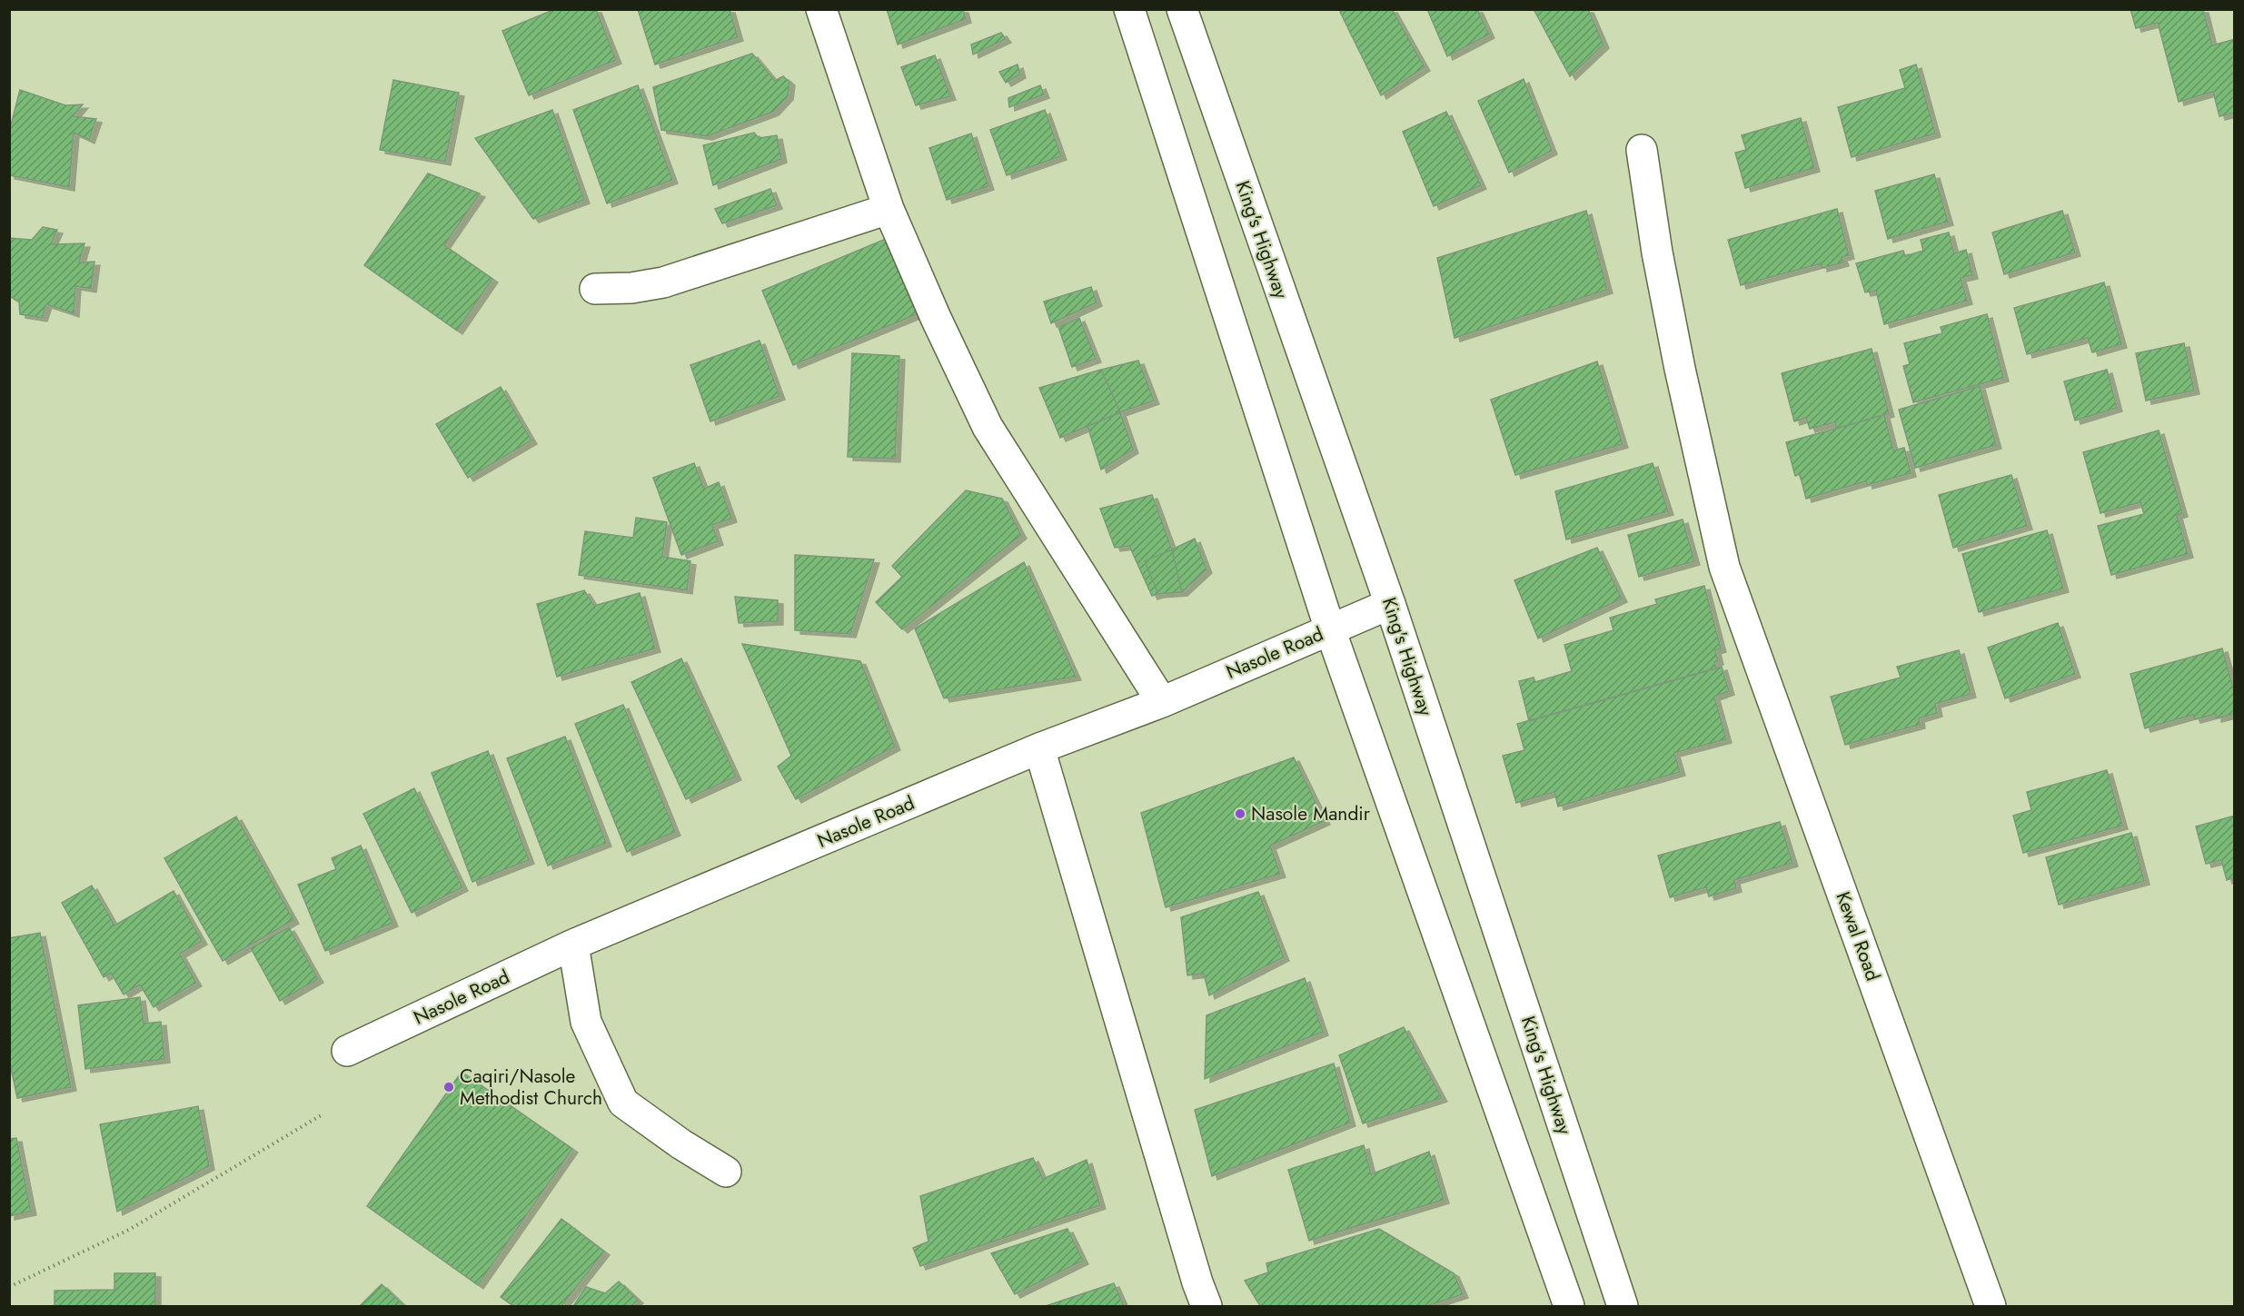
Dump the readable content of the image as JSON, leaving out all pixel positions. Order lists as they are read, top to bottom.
{
  "streets": {
    "main road": ["King's Highway", "Nasole Road", "Kewal Road"]
  },
  "crossings": [
    ["King's Highway", "Nasole Road"]
  ],
  "places": ["Nasole Mandir", "Caqiri/Nasole Methodist Church"]
}
